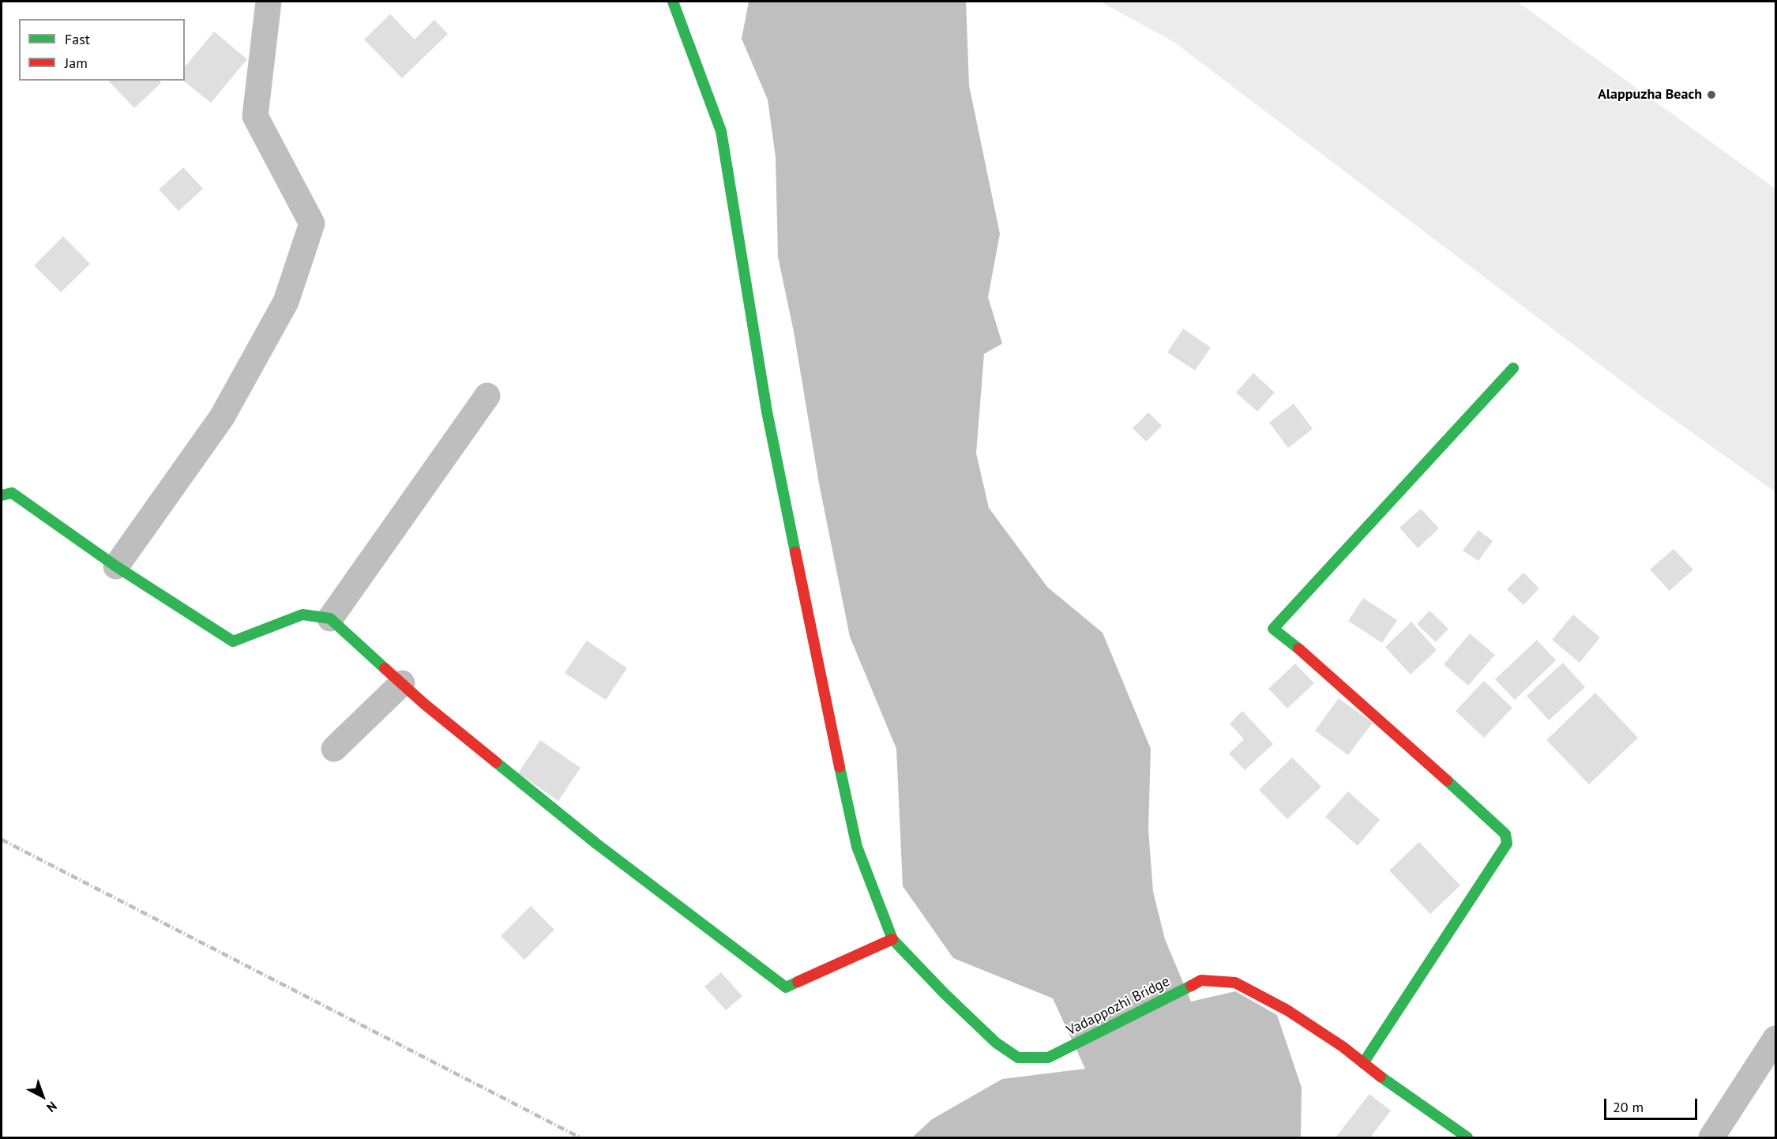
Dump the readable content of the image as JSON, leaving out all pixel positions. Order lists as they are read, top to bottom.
{
  "streets": {
    "street": ["Vadappozhi Bridge"]
  },
  "places": ["Alappuzha Beach"],
  "legend": ["Fast", "Jam"],
  "scale_bar": "20 m",
  "north": "bottom right"
}
